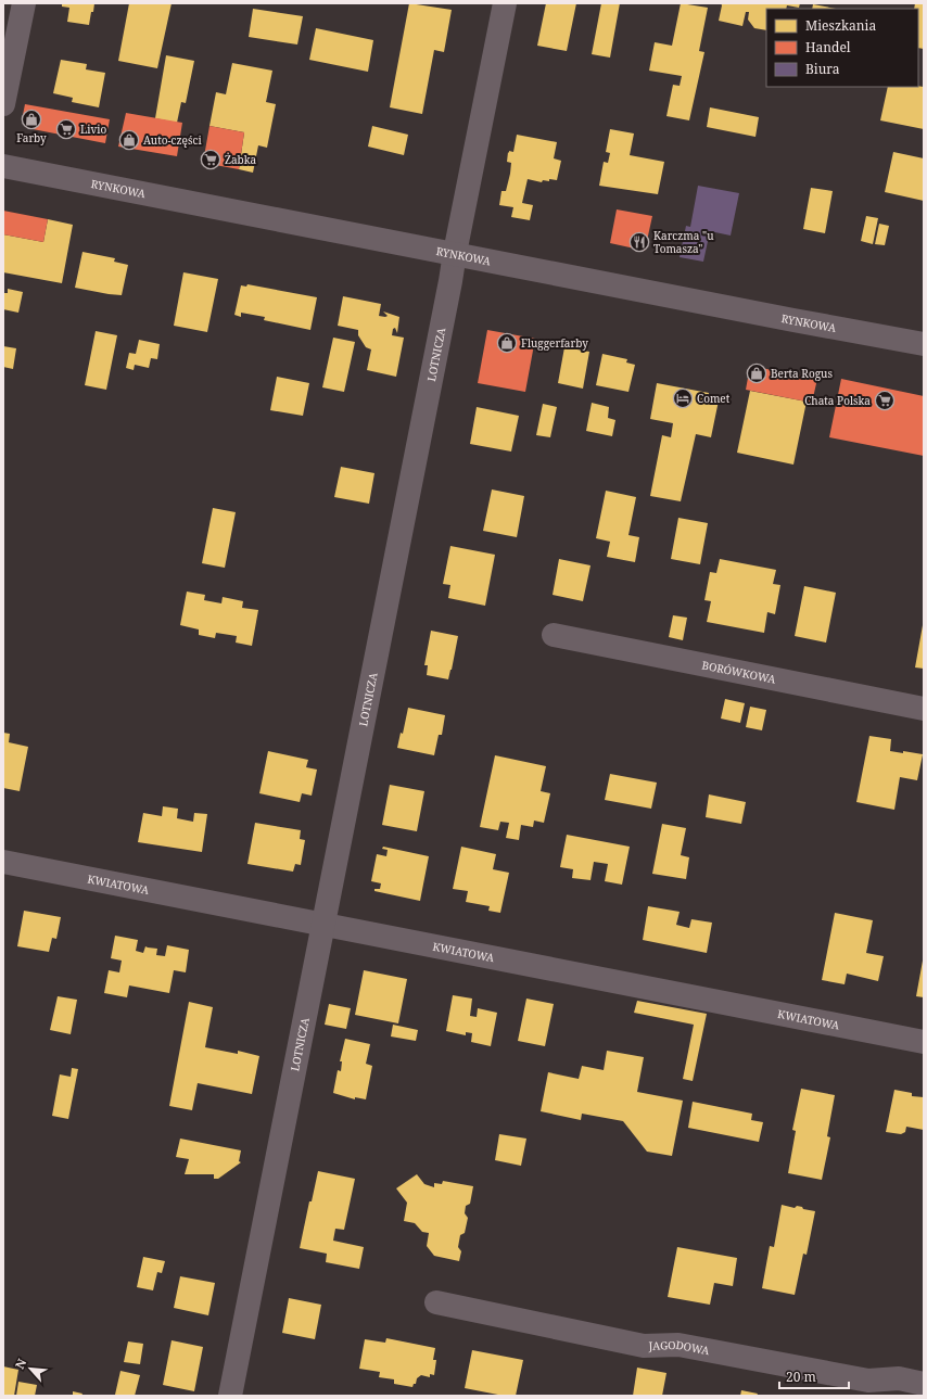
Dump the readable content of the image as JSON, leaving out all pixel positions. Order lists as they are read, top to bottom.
{
  "streets": {
    "street": [
      "RYNKOWA",
      "LOTNICZA",
      "BORÓWKOWA",
      "KWIATOWA",
      "JAGODOWA"
    ]
  },
  "crossings": [
    ["RYNKOWA", "LOTNICZA"],
    ["LOTNICZA", "KWIATOWA"]
  ],
  "places": {
    "shop": [
      "Farby",
      "Auto-części",
      "Fluggerfarby",
      "Berta Rogus"
    ],
    "supermarket": ["Livio", "Żabka", "Chata Polska"],
    "restaurant": ["Karczma \"u Tomasza\""],
    "hotel": ["Comet"]
  },
  "legend": ["Mieszkania", "Handel", "Biura"],
  "scale_bar": "20 m",
  "north": "top left"
}
